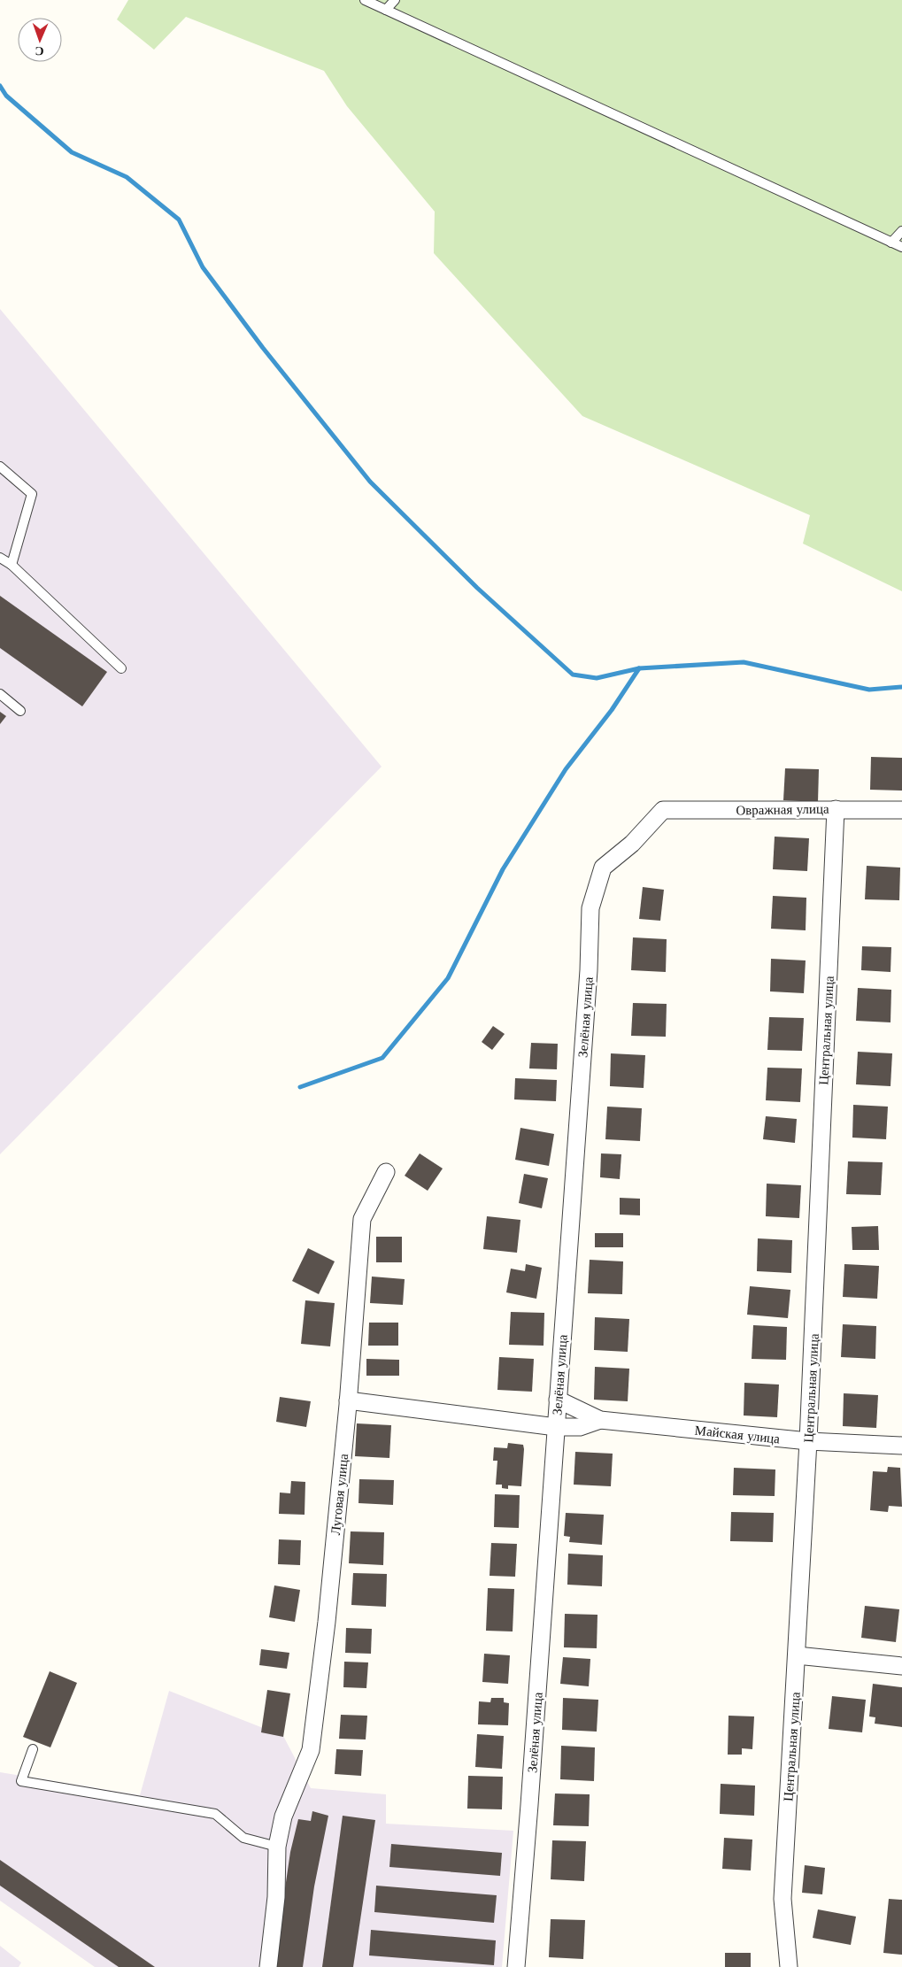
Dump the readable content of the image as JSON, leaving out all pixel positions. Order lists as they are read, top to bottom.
{
  "streets": {
    "street": [
      "Овражная улица",
      "Зелёная улица",
      "Центральная улица",
      "Майская улица",
      "Луговая улица"
    ]
  },
  "crossings": [
    ["Овражная улица", "Зелёная улица"],
    ["Овражная улица", "Центральная улица"],
    ["Центральная улица", "Майская улица"]
  ],
  "north": "bottom"
}
